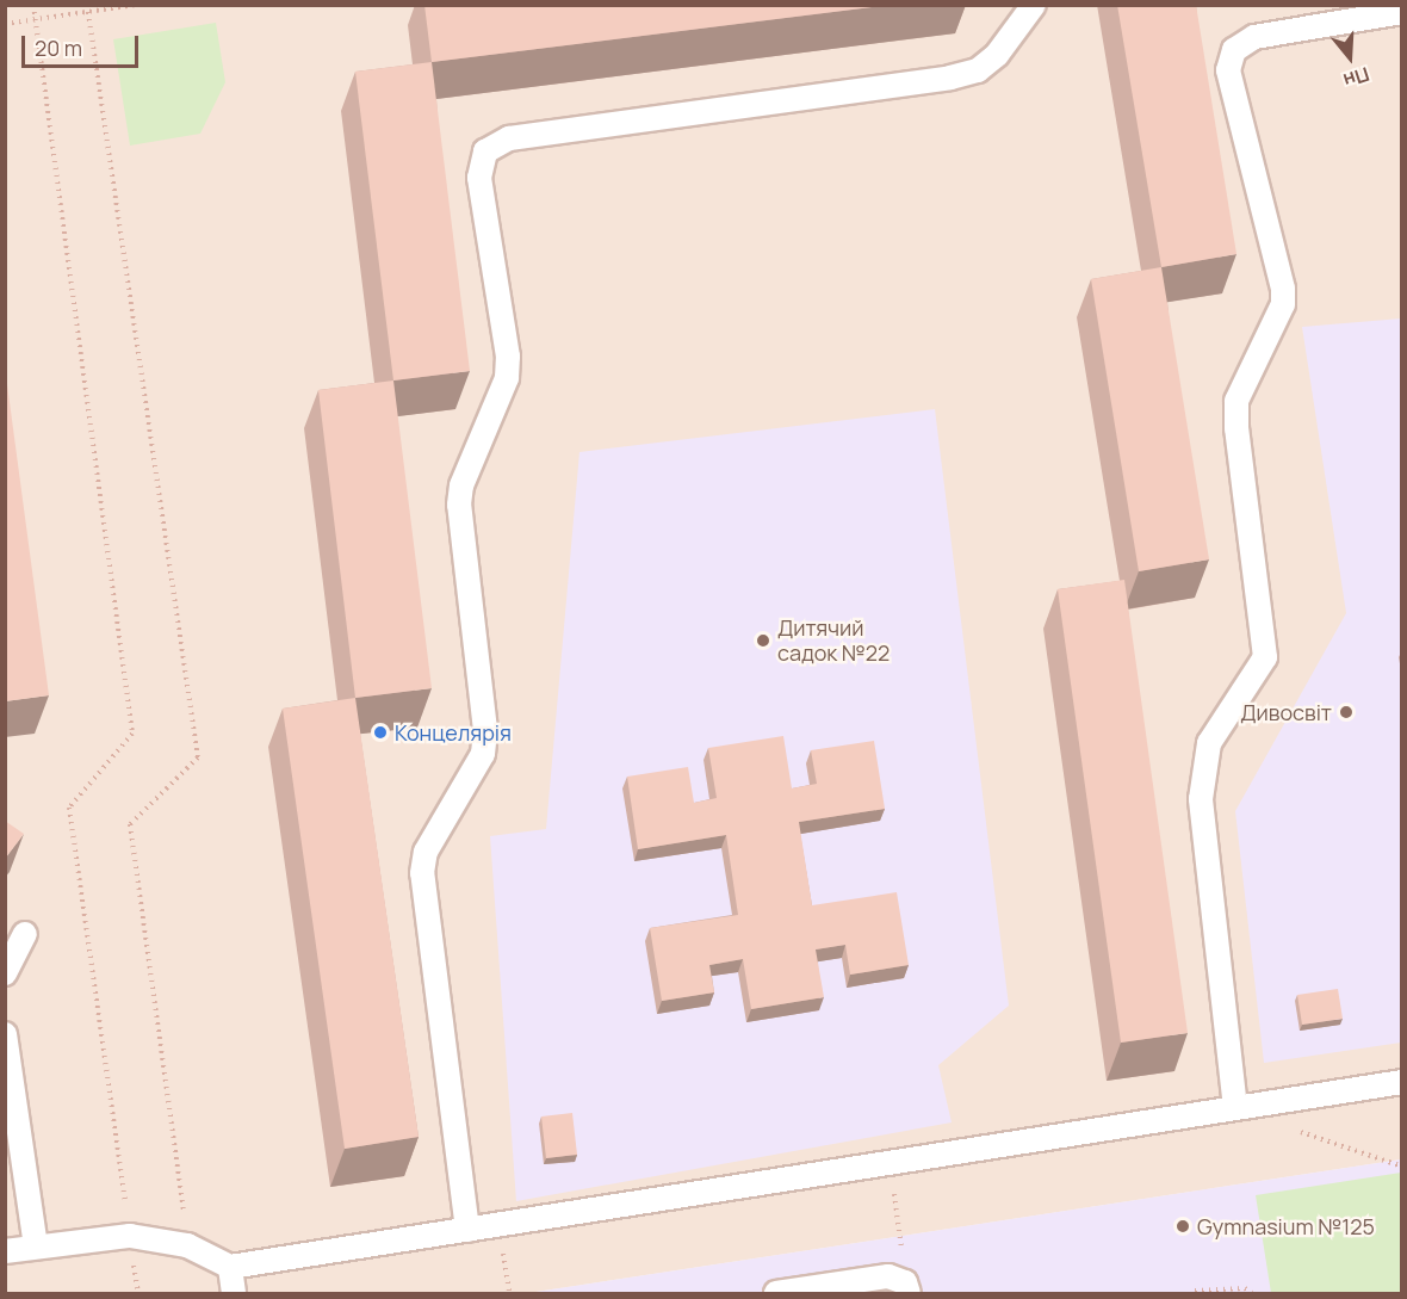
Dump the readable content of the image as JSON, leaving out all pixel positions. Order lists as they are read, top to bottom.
{
  "places": [
    "Дитячий садок №22",
    "Дивосвіт",
    "Концелярія",
    "Gymnasium №125"
  ],
  "scale_bar": "20 m",
  "north": "bottom"
}
